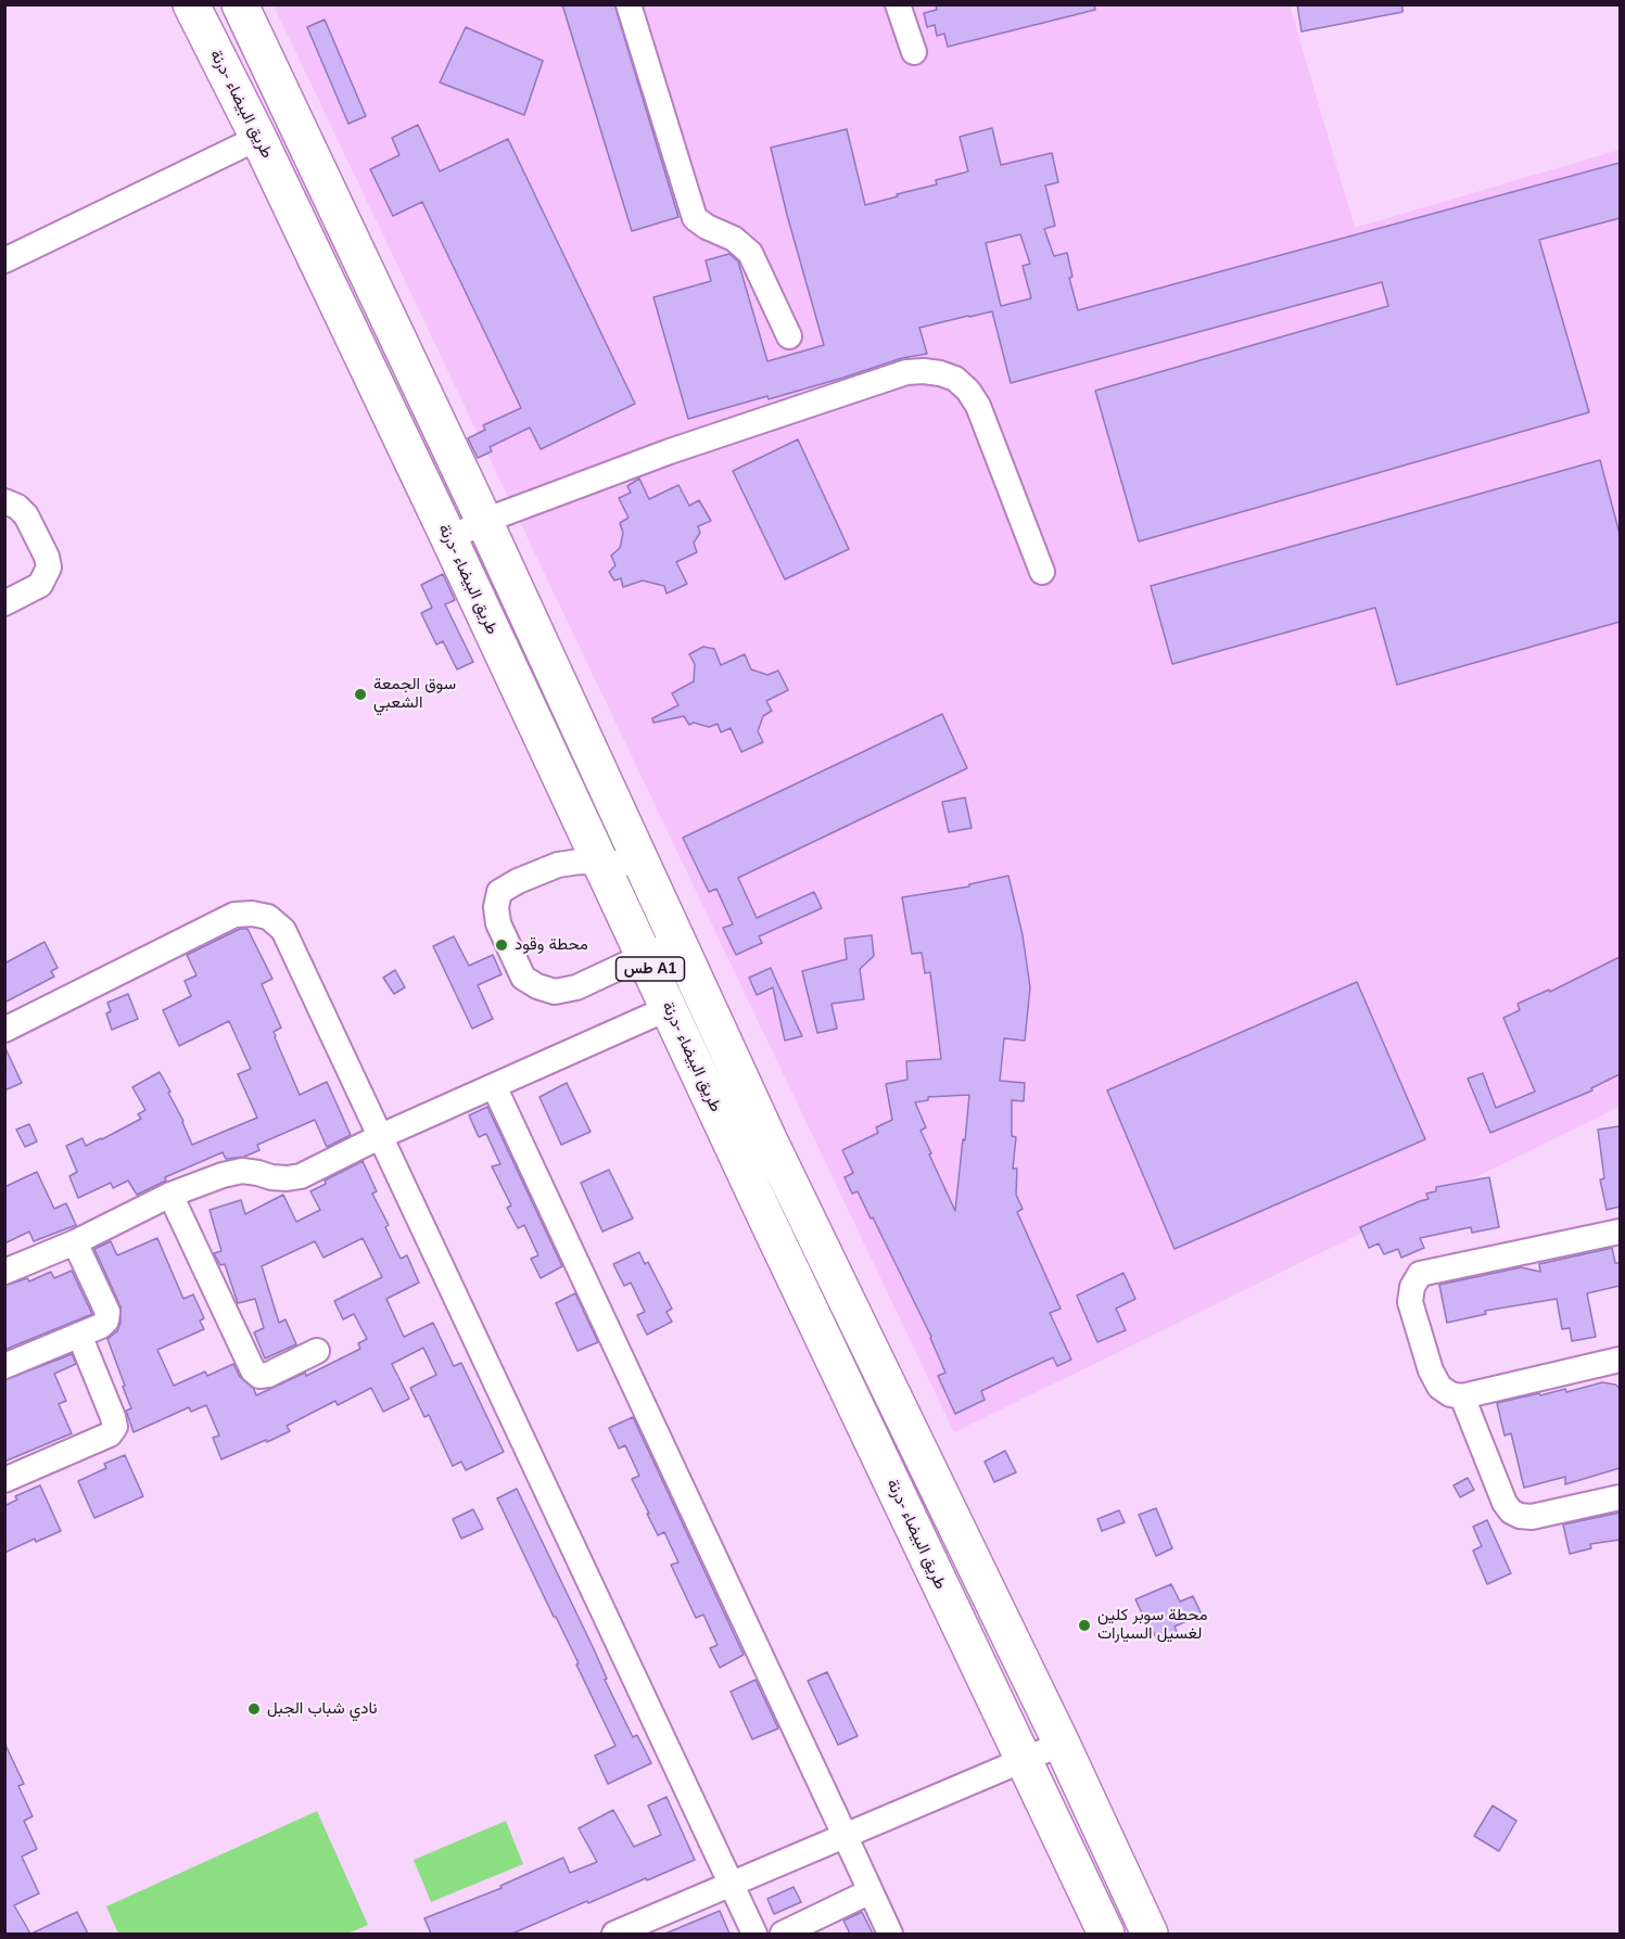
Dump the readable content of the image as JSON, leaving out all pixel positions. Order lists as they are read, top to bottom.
{
  "streets": {
    "highway": ["طريق البيضاء -درنة", "طس A1"]
  },
  "places": [
    "سوق الجمعة الشعبي",
    "محطة وقود",
    "محطة سوبر كلين لغسيل السيارات",
    "نادي شباب الجبل"
  ]
}
